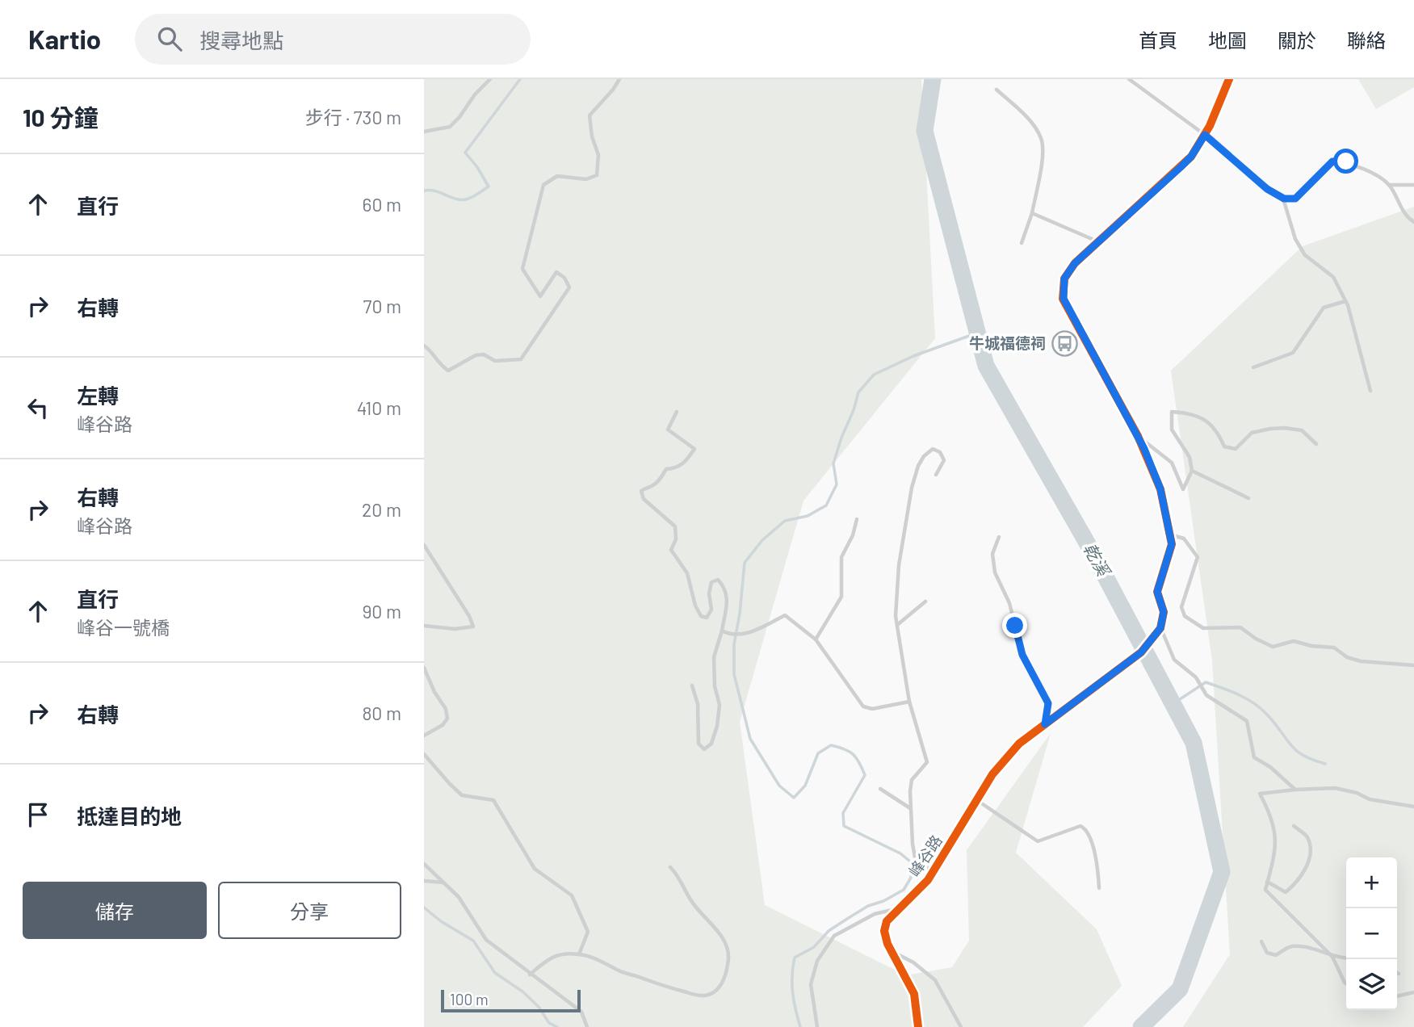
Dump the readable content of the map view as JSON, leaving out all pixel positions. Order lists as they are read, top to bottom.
{
  "streets": {
    "street": ["峰谷路"]
  },
  "water": ["乾溪"],
  "places": {
    "bus stop": ["牛城福德祠"]
  },
  "scale_bar": "100 m",
  "page": {
    "header": "Kartio",
    "search": "搜尋地點",
    "nav": [
      "首頁",
      "地圖",
      "關於",
      "聯絡"
    ],
    "heading": ["10 分鐘", "步行 · 730 m"],
    "list": [
      ["直行", "60 m"],
      ["右轉", "70 m"],
      ["左轉", "峰谷路", "410 m"],
      ["右轉", "峰谷路", "20 m"],
      ["直行", "峰谷一號橋", "90 m"],
      ["右轉", "80 m"],
      "抵達目的地"
    ],
    "map_buttons": ["+", "−"],
    "buttons": ["儲存", "分享"],
    "scale": "100 m"
  }
}
